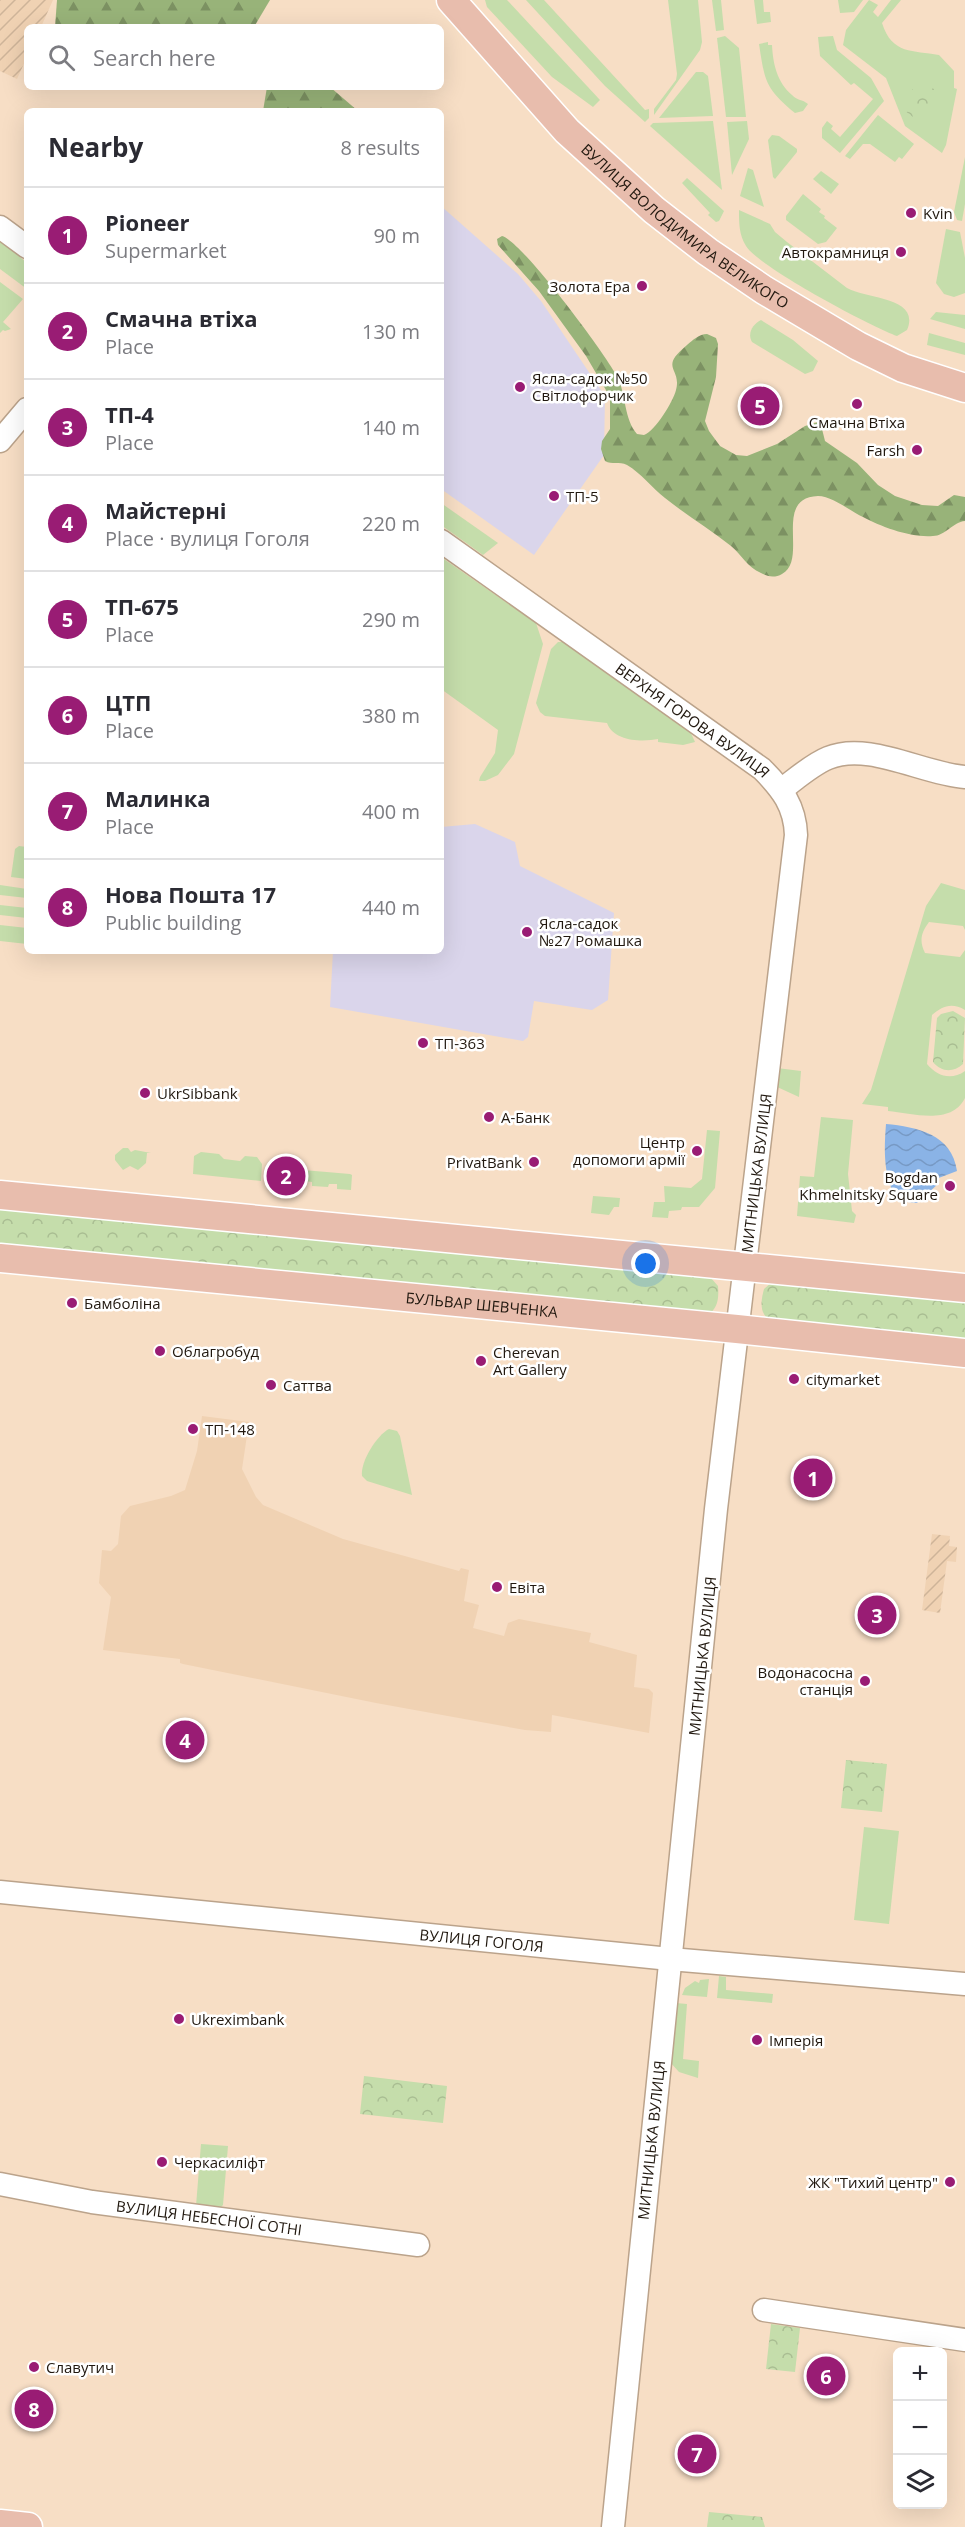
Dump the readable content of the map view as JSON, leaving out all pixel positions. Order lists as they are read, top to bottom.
{
  "streets": {
    "main road": ["ВУЛИЦЯ ВОЛОДИМИРА ВЕЛИКОГО", "БУЛЬВАР ШЕВЧЕНКА"],
    "street": [
      "ВЕРХНЯ ГОРОВА ВУЛИЦЯ",
      "МИТНИЦЬКА ВУЛИЦЯ",
      "ВУЛИЦЯ ГОГОЛЯ",
      "ВУЛИЦЯ НЕБЕСНОЇ СОТНІ"
    ]
  },
  "crossings": [
    ["ВЕРХНЯ ГОРОВА ВУЛИЦЯ", "МИТНИЦЬКА ВУЛИЦЯ"],
    ["МИТНИЦЬКА ВУЛИЦЯ", "БУЛЬВАР ШЕВЧЕНКА"],
    ["МИТНИЦЬКА ВУЛИЦЯ", "ВУЛИЦЯ ГОГОЛЯ"]
  ],
  "places": [
    "Kvin",
    "Автокрамниця",
    "Золота Ера",
    "Ясла-садок №50 Світлофорчик",
    "Смачна Втіха",
    "Farsh",
    "ТП-5",
    "Ясла-садок №27 Ромашка",
    "ТП-363",
    "UkrSibbank",
    "А-Банк",
    "Центр допомоги армії",
    "PrivatBank",
    "Bogdan Khmelnitsky Square",
    "Бамболіна",
    "Облагробуд",
    "Cherevan Art Gallery",
    "citymarket",
    "Саттва",
    "ТП-148",
    "Евіта",
    "Водонасосна станція",
    "Ukreximbank",
    "Імперія",
    "Черкасиліфт",
    "ЖК \"Тихий центр\"",
    "Славутич"
  ],
  "page": {
    "search": "Search here",
    "heading": ["Nearby", "8 results"],
    "list": [
      {
        "mark": "1",
        "name": "Pioneer",
        "note": "Supermarket",
        "value": "90 m"
      },
      {
        "mark": "2",
        "name": "Смачна втіха",
        "note": "Place",
        "value": "130 m"
      },
      {
        "mark": "3",
        "name": "ТП-4",
        "note": "Place",
        "value": "140 m"
      },
      {
        "mark": "4",
        "name": "Майстерні",
        "note": "Place · вулиця Гоголя",
        "value": "220 m"
      },
      {
        "mark": "5",
        "name": "ТП-675",
        "note": "Place",
        "value": "290 m"
      },
      {
        "mark": "6",
        "name": "ЦТП",
        "note": "Place",
        "value": "380 m"
      },
      {
        "mark": "7",
        "name": "Малинка",
        "note": "Place",
        "value": "400 m"
      },
      {
        "mark": "8",
        "name": "Нова Пошта 17",
        "note": "Public building",
        "value": "440 m"
      }
    ],
    "pins": [
      "5",
      "2",
      "1",
      "3",
      "4",
      "6",
      "8",
      "7"
    ],
    "map_buttons": ["+", "−"]
  }
}
